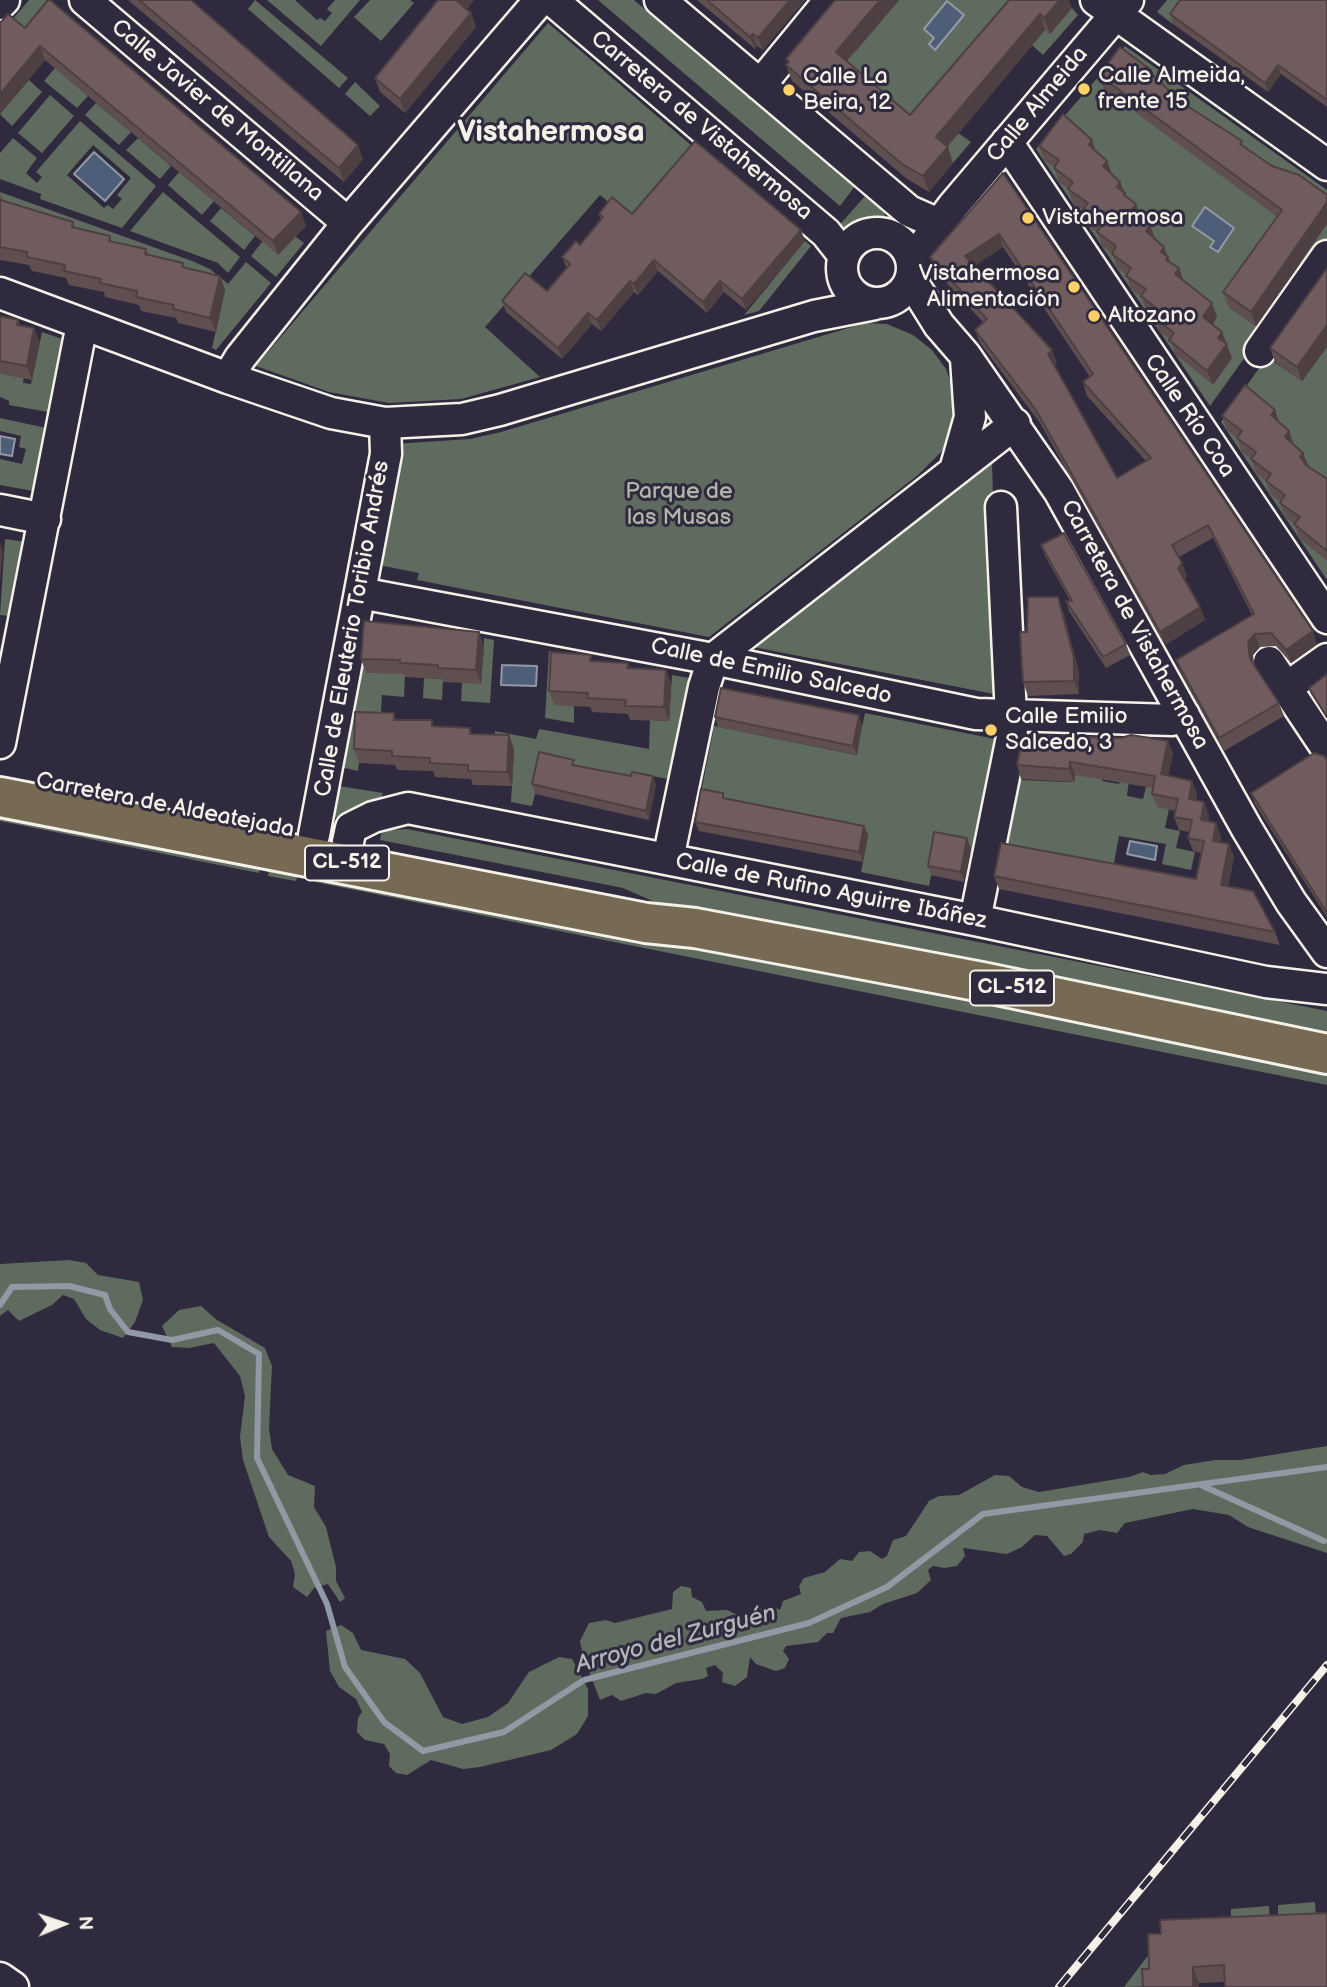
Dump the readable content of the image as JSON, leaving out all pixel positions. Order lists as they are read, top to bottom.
{
  "streets": {
    "main road": ["Carretera de Aldeatejada", "CL-512"],
    "street": [
      "Calle Almeida",
      "Calle Javier de Montillana",
      "Carretera de Vistahermosa",
      "Calle Río Coa",
      "Calle de Eleuterio Toribio Andrés",
      "Calle de Emilio Salcedo",
      "Calle de Rufino Aguirre Ibáñez"
    ]
  },
  "crossings": [
    ["Calle Almeida", "Carretera de Vistahermosa"],
    ["Calle Almeida", "Calle Río Coa"],
    ["Carretera de Vistahermosa", "Calle de Emilio Salcedo"],
    ["Carretera de Vistahermosa", "Calle de Rufino Aguirre Ibáñez"],
    ["Calle de Eleuterio Toribio Andrés", "Calle de Emilio Salcedo"],
    ["Calle de Eleuterio Toribio Andrés", "Carretera de Aldeatejada"],
    ["Calle de Eleuterio Toribio Andrés", "Calle de Rufino Aguirre Ibáñez"],
    ["Carretera de Aldeatejada", "Calle de Rufino Aguirre Ibáñez"]
  ],
  "districts": ["Vistahermosa"],
  "water": ["Arroyo del Zurguén"],
  "parks": ["Parque de las Musas"],
  "places": [
    "Calle Almeida, frente 15",
    "Calle La Beira, 12",
    "Vistahermosa",
    "Vistahermosa Alimentación",
    "Altozano",
    "Calle Emilio Salcedo, 3"
  ],
  "north": "right"
}
